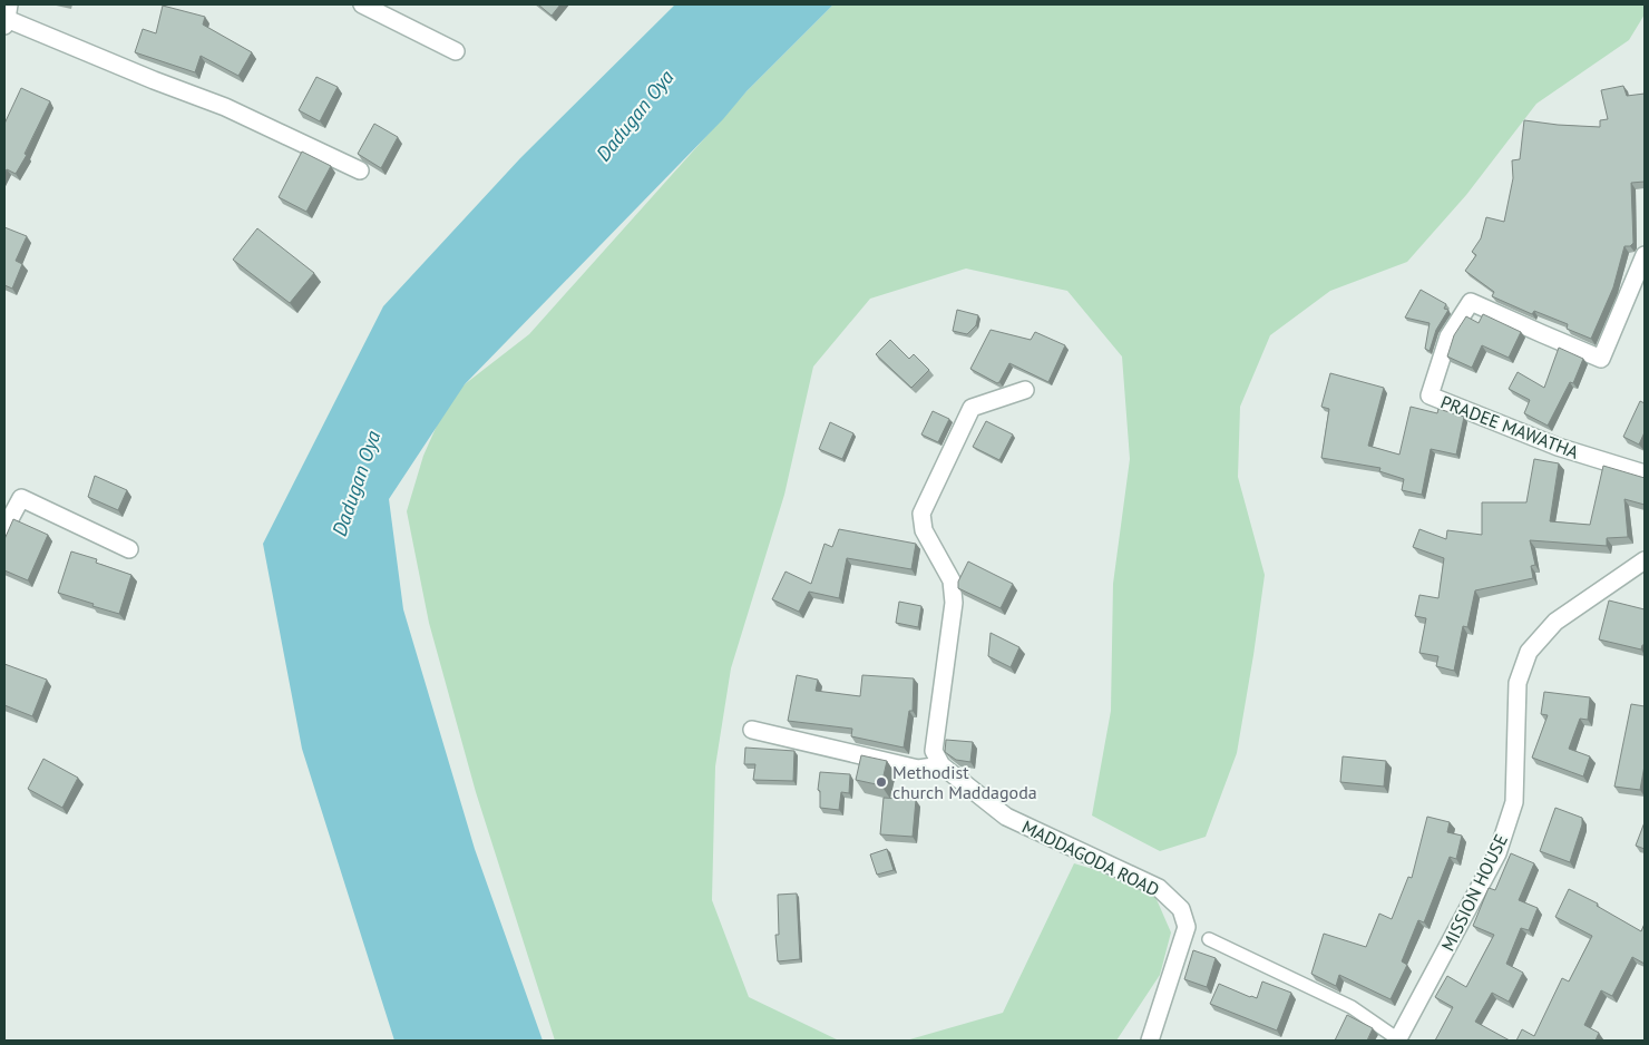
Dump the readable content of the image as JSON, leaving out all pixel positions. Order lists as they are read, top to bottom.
{
  "streets": {
    "street": ["PRADEE MAWATHA", "MADDAGODA ROAD", "MISSION HOUSE"]
  },
  "water": ["Dadugan Oya"],
  "places": ["Methodist church Maddagoda"]
}
